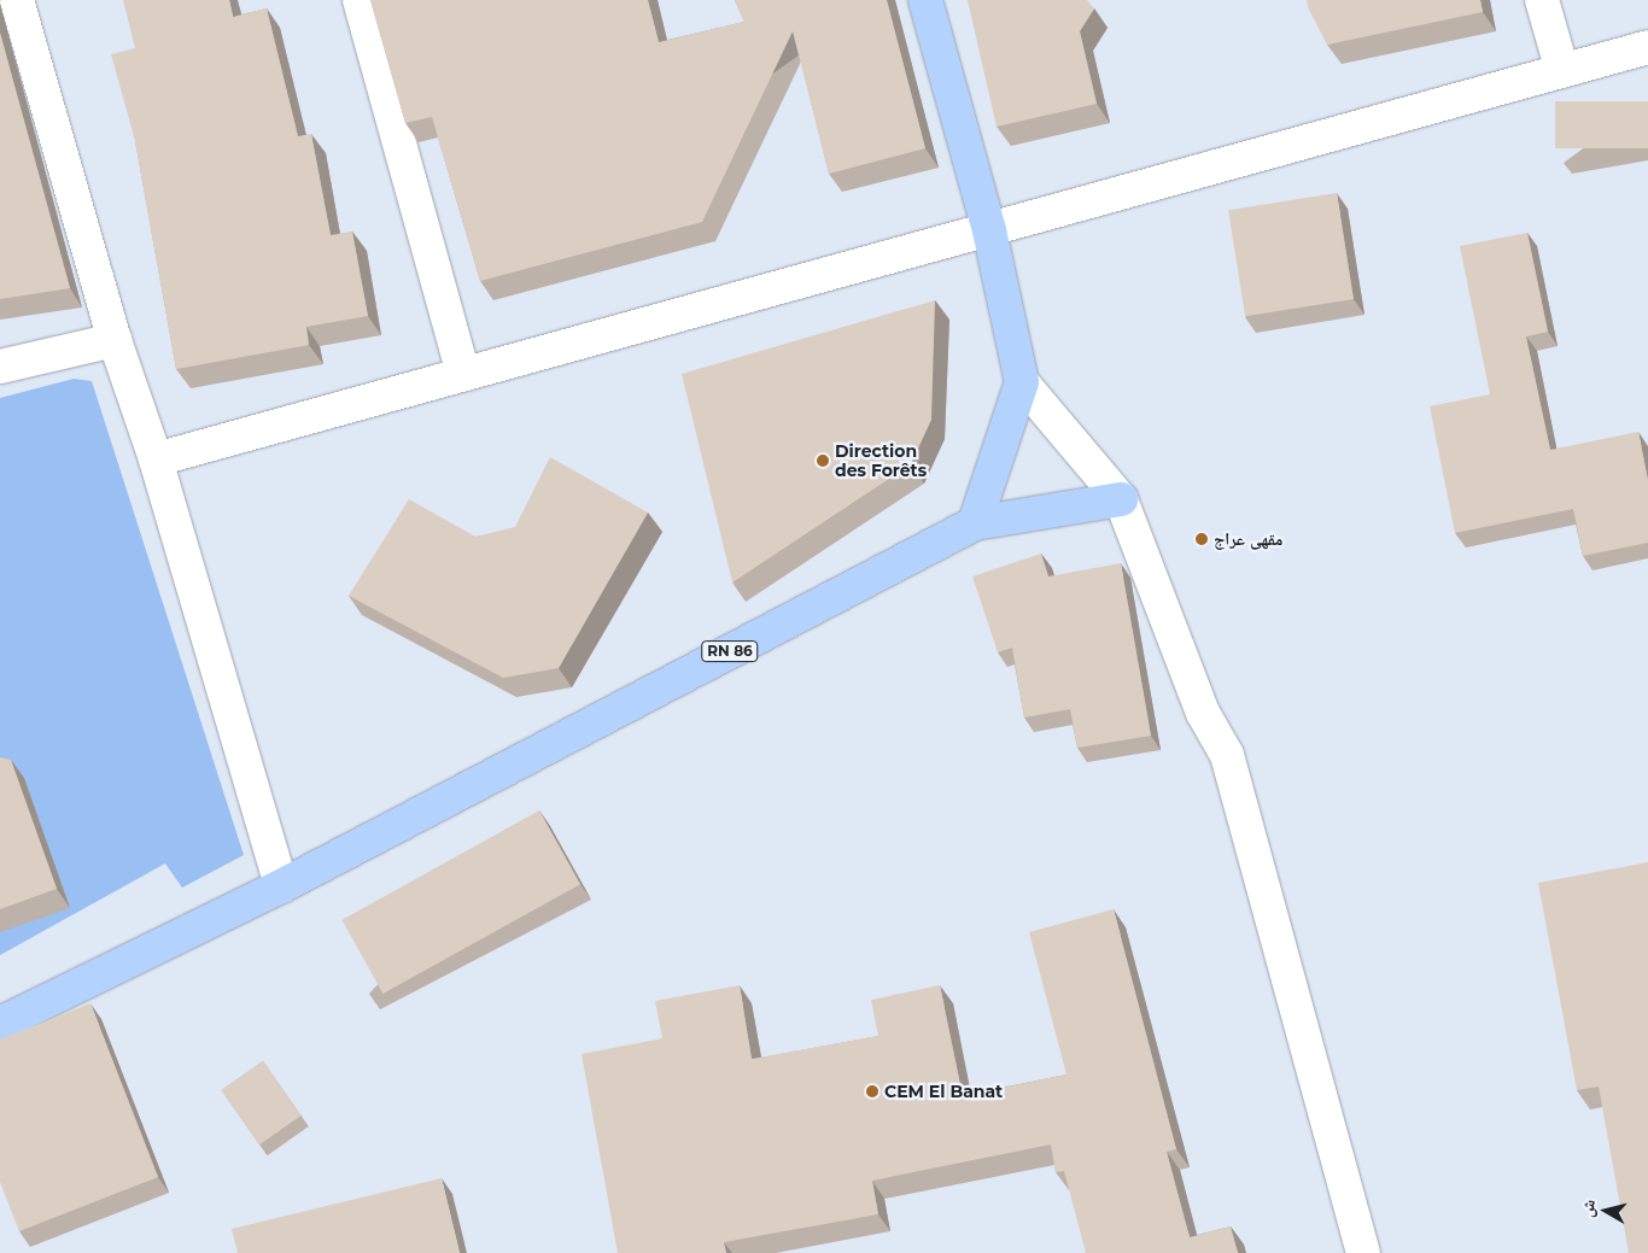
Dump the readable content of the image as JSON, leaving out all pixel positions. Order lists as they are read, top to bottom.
{
  "streets": {
    "main road": ["RN 86"]
  },
  "places": ["Direction des Forêts", "مقهى عراج", "CEM El Banat"],
  "north": "left"
}
